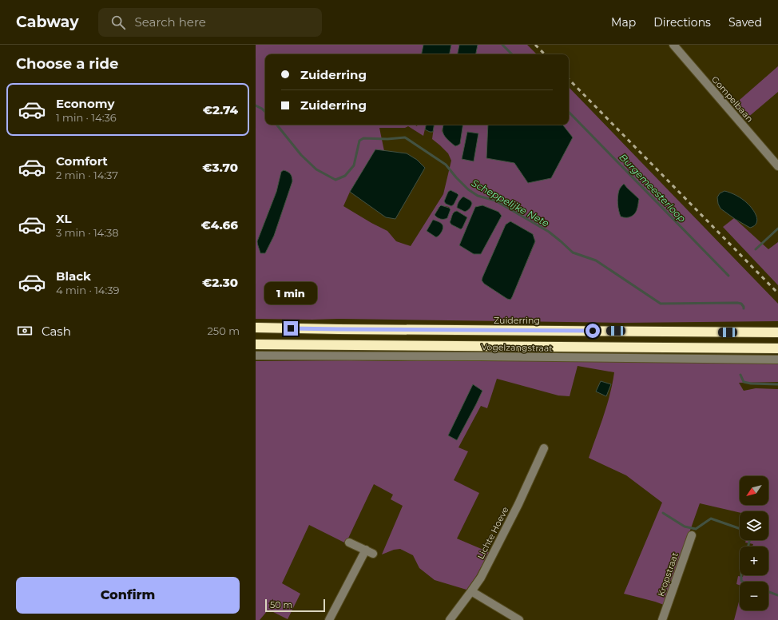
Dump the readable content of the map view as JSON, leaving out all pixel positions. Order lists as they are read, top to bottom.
{
  "streets": {
    "highway": ["Zuiderring"],
    "street": [
      "Gompelbaan",
      "Vogelzangstraat",
      "Lichte Hoeve",
      "Kropstraat"
    ]
  },
  "water": ["Burgemeesterloop", "Scheppelijke Nete"],
  "scale_bar": "50 m",
  "north": "bottom left",
  "page": {
    "header": "Cabway",
    "search": "Search here",
    "nav": ["Map", "Directions", "Saved"],
    "heading": "Choose a ride",
    "banner": ["Zuiderring", "Zuiderring"],
    "list": [
      {
        "name": "Economy",
        "note": "1 min · 14:36",
        "value": "€2.74"
      },
      {
        "name": "Comfort",
        "note": "2 min · 14:37",
        "value": "€3.70"
      },
      {
        "name": "XL",
        "note": "3 min · 14:38",
        "value": "€4.66"
      },
      {
        "name": "Black",
        "note": "4 min · 14:39",
        "value": "€2.30"
      }
    ],
    "bubble": "1 min",
    "pay": ["Cash", "250 m"],
    "map_buttons": ["+", "−"],
    "buttons": "Confirm",
    "scale": "50 m"
  }
}
